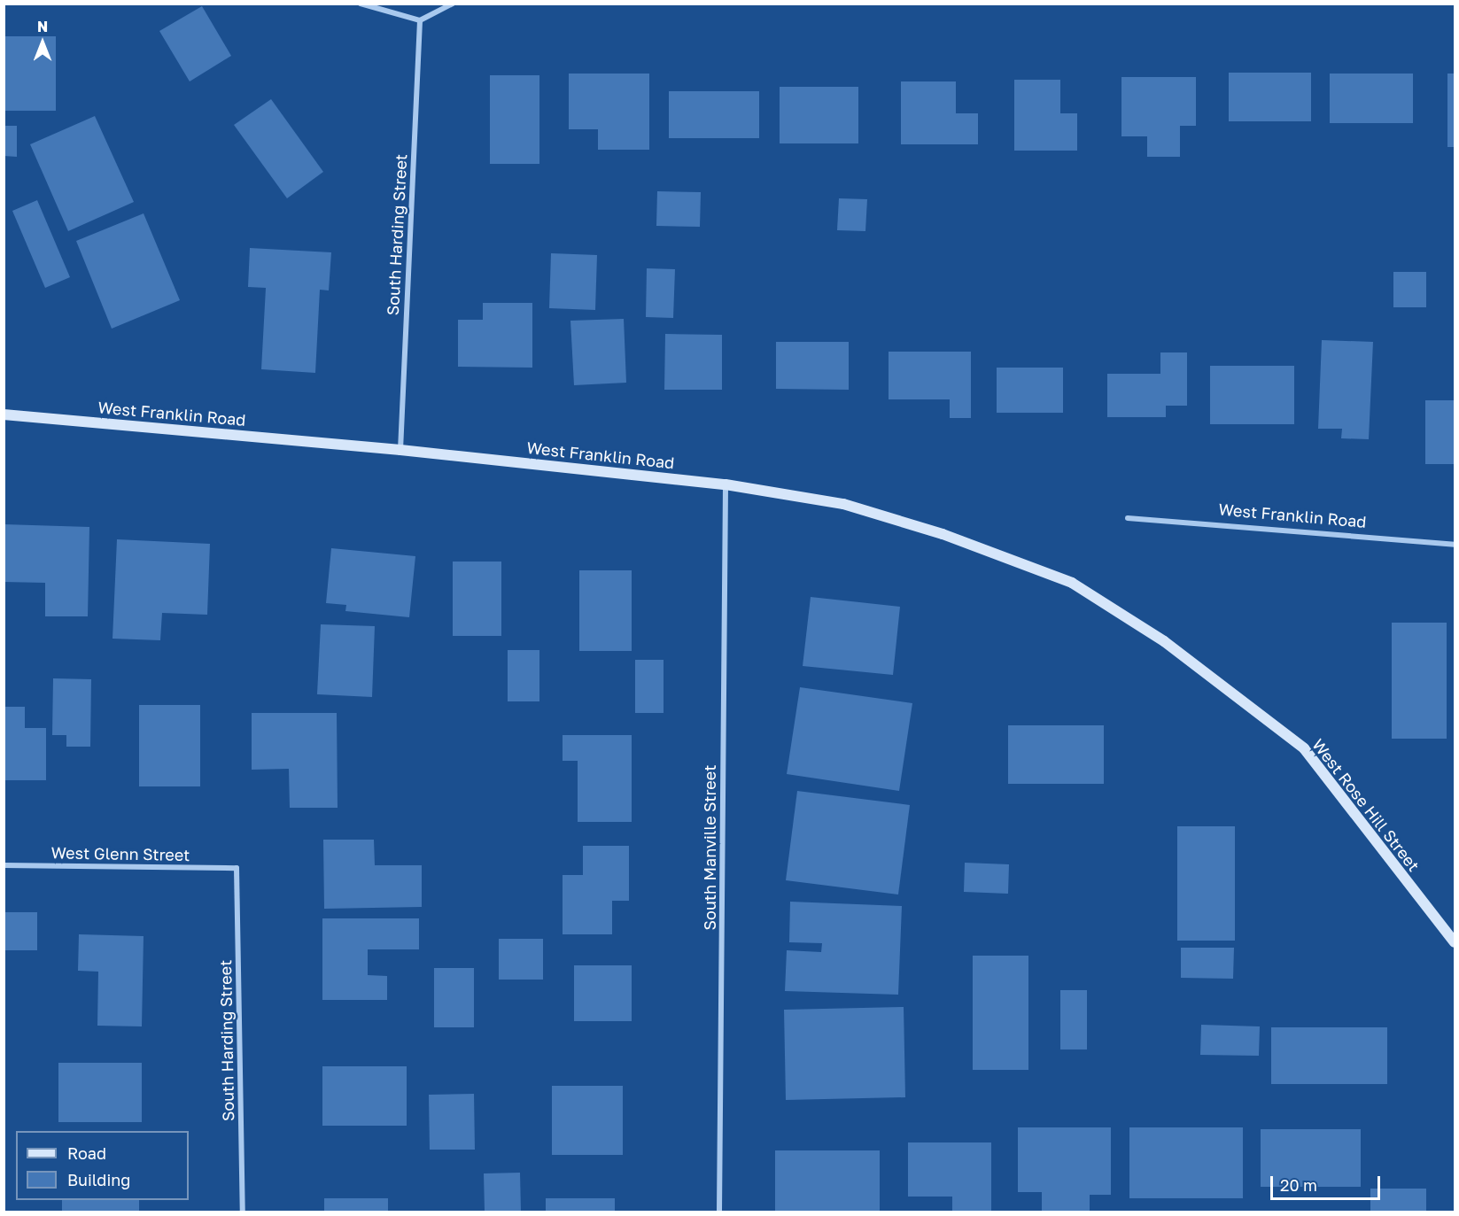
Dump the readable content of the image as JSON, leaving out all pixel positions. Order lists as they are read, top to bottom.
{
  "streets": {
    "street": [
      "South Harding Street",
      "West Franklin Road",
      "West Rose Hill Street",
      "South Manville Street",
      "West Glenn Street"
    ]
  },
  "crossings": [
    ["South Harding Street", "West Franklin Road"],
    ["South Harding Street", "West Glenn Street"],
    ["West Franklin Road", "West Rose Hill Street"],
    ["West Franklin Road", "South Manville Street"]
  ],
  "legend": ["Road", "Building"],
  "scale_bar": "20 m",
  "north": "top"
}
